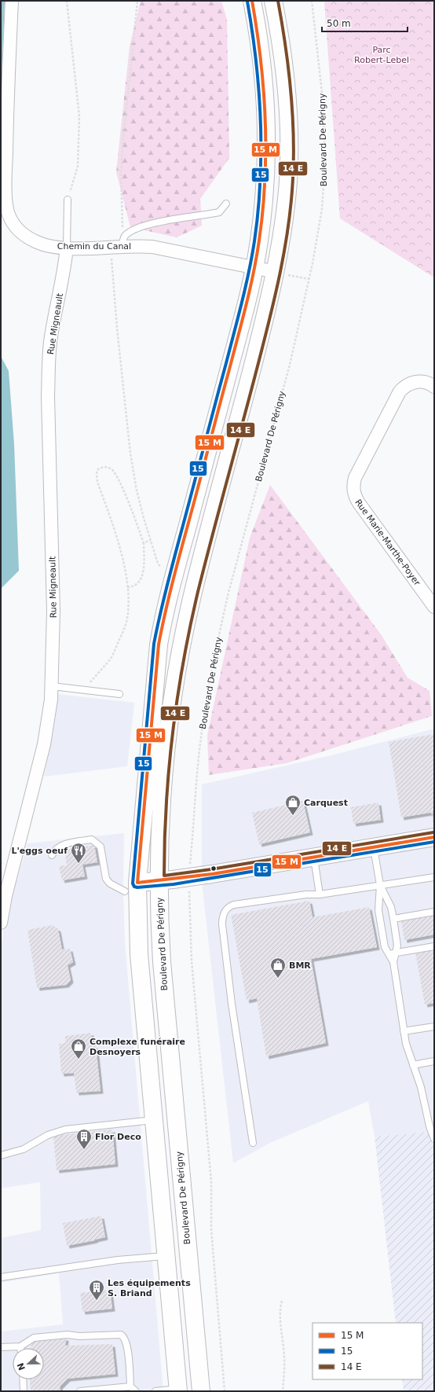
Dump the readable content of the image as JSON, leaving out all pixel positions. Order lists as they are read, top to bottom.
{
  "streets": {
    "main road": ["Boulevard De Périgny"],
    "street": ["Chemin du Canal", "Rue Migneault", "Rue Marie-Marthe-Poyer"]
  },
  "crossings": [
    ["Boulevard De Périgny", "Chemin du Canal"],
    ["Chemin du Canal", "Rue Migneault"]
  ],
  "parks": ["Parc Robert-Lebel"],
  "places": {
    "shop": ["Carquest", "BMR", "Complexe funéraire Desnoyers"],
    "restaurant": ["L'eggs oeuf"],
    "building": ["Flor Deco", "Les équipements S. Briand"]
  },
  "lines": ["transit line 15"],
  "legend": ["15 M", "15", "14 E"],
  "scale_bar": "50 m",
  "north": "left"
}
